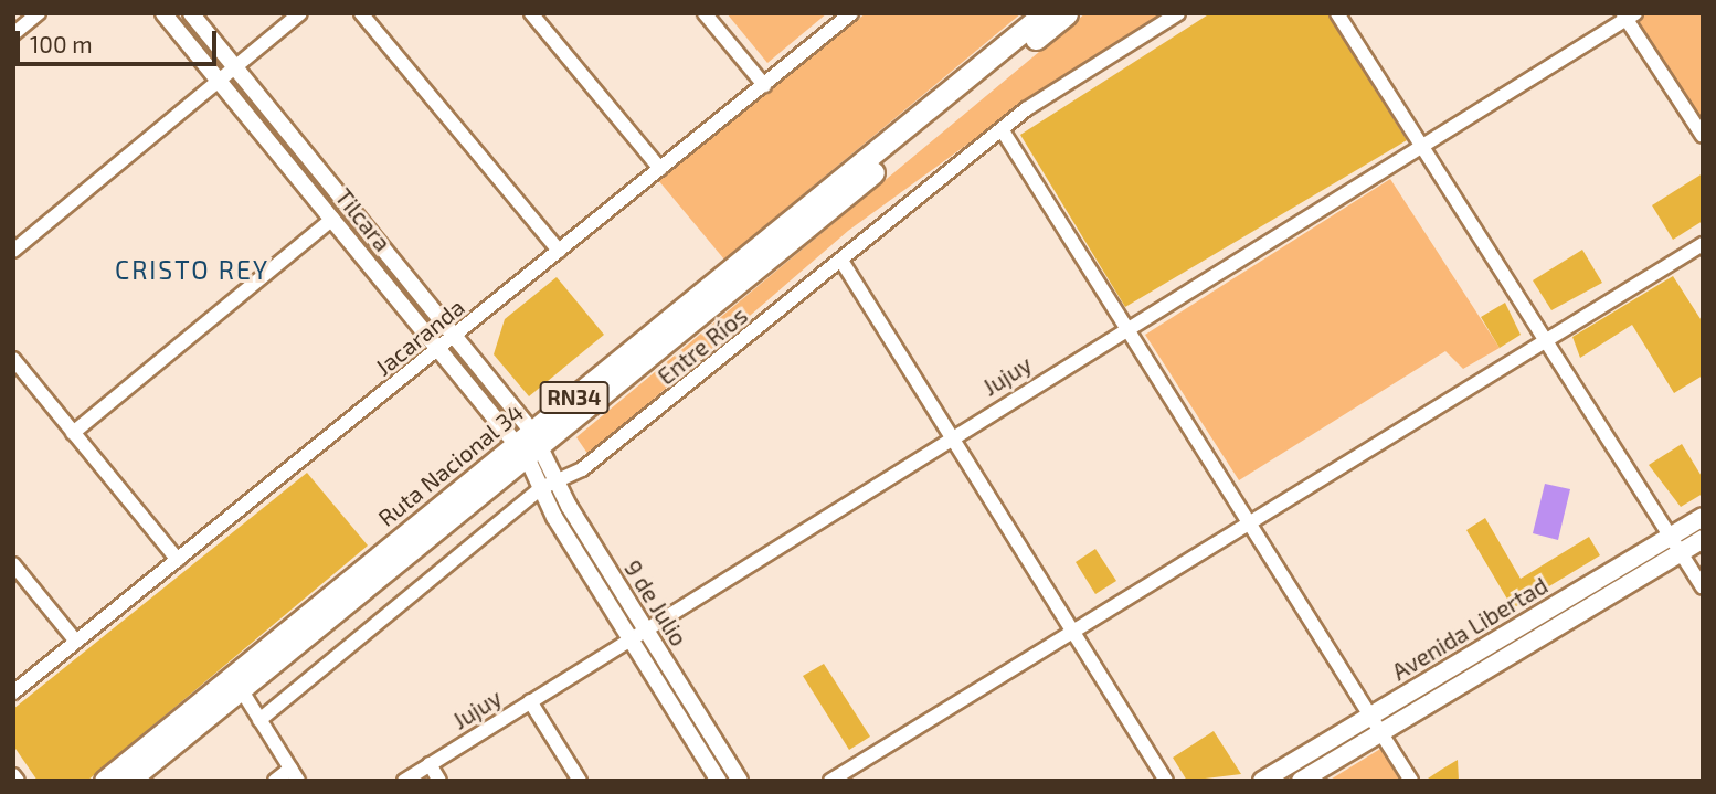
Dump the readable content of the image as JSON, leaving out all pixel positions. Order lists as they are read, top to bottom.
{
  "streets": {
    "highway": ["RN34", "Ruta Nacional 34"],
    "main road": ["Avenida Libertad"],
    "street": [
      "Tilcara",
      "Jacaranda",
      "Entre Ríos",
      "Jujuy",
      "9 de Julio"
    ]
  },
  "crossings": [
    ["Tilcara", "Jacaranda"],
    ["Tilcara", "Ruta Nacional 34"],
    ["Tilcara", "9 de Julio"],
    ["Entre Ríos", "9 de Julio"],
    ["Jujuy", "9 de Julio"],
    ["Ruta Nacional 34", "9 de Julio"]
  ],
  "districts": ["CRISTO REY"],
  "scale_bar": "100 m"
}
